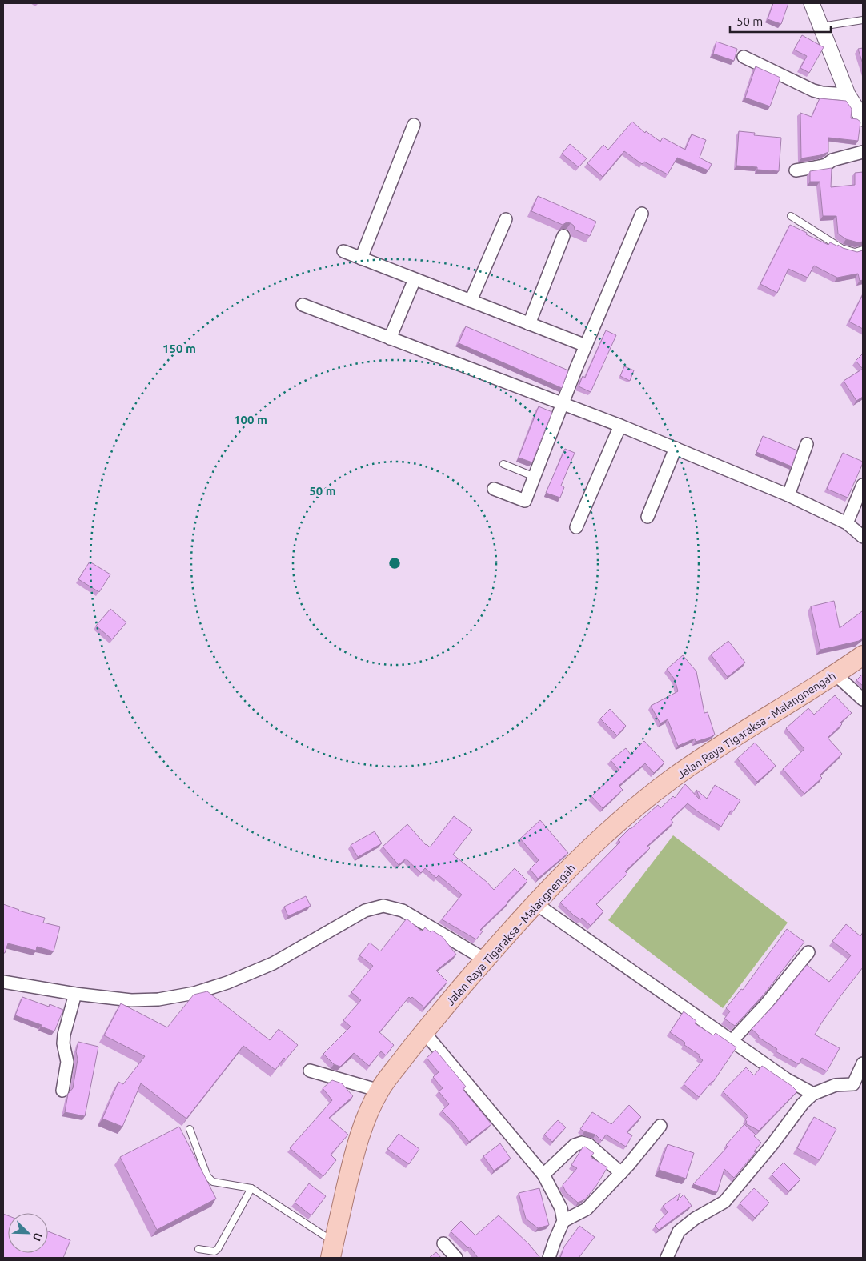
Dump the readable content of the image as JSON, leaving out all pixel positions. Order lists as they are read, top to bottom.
{
  "streets": {
    "main road": ["Jalan Raya Tigaraksa - Malangnengah"]
  },
  "scale_bar": "50 m",
  "north": "bottom right",
  "rings": ["150 m", "100 m", "50 m"]
}
